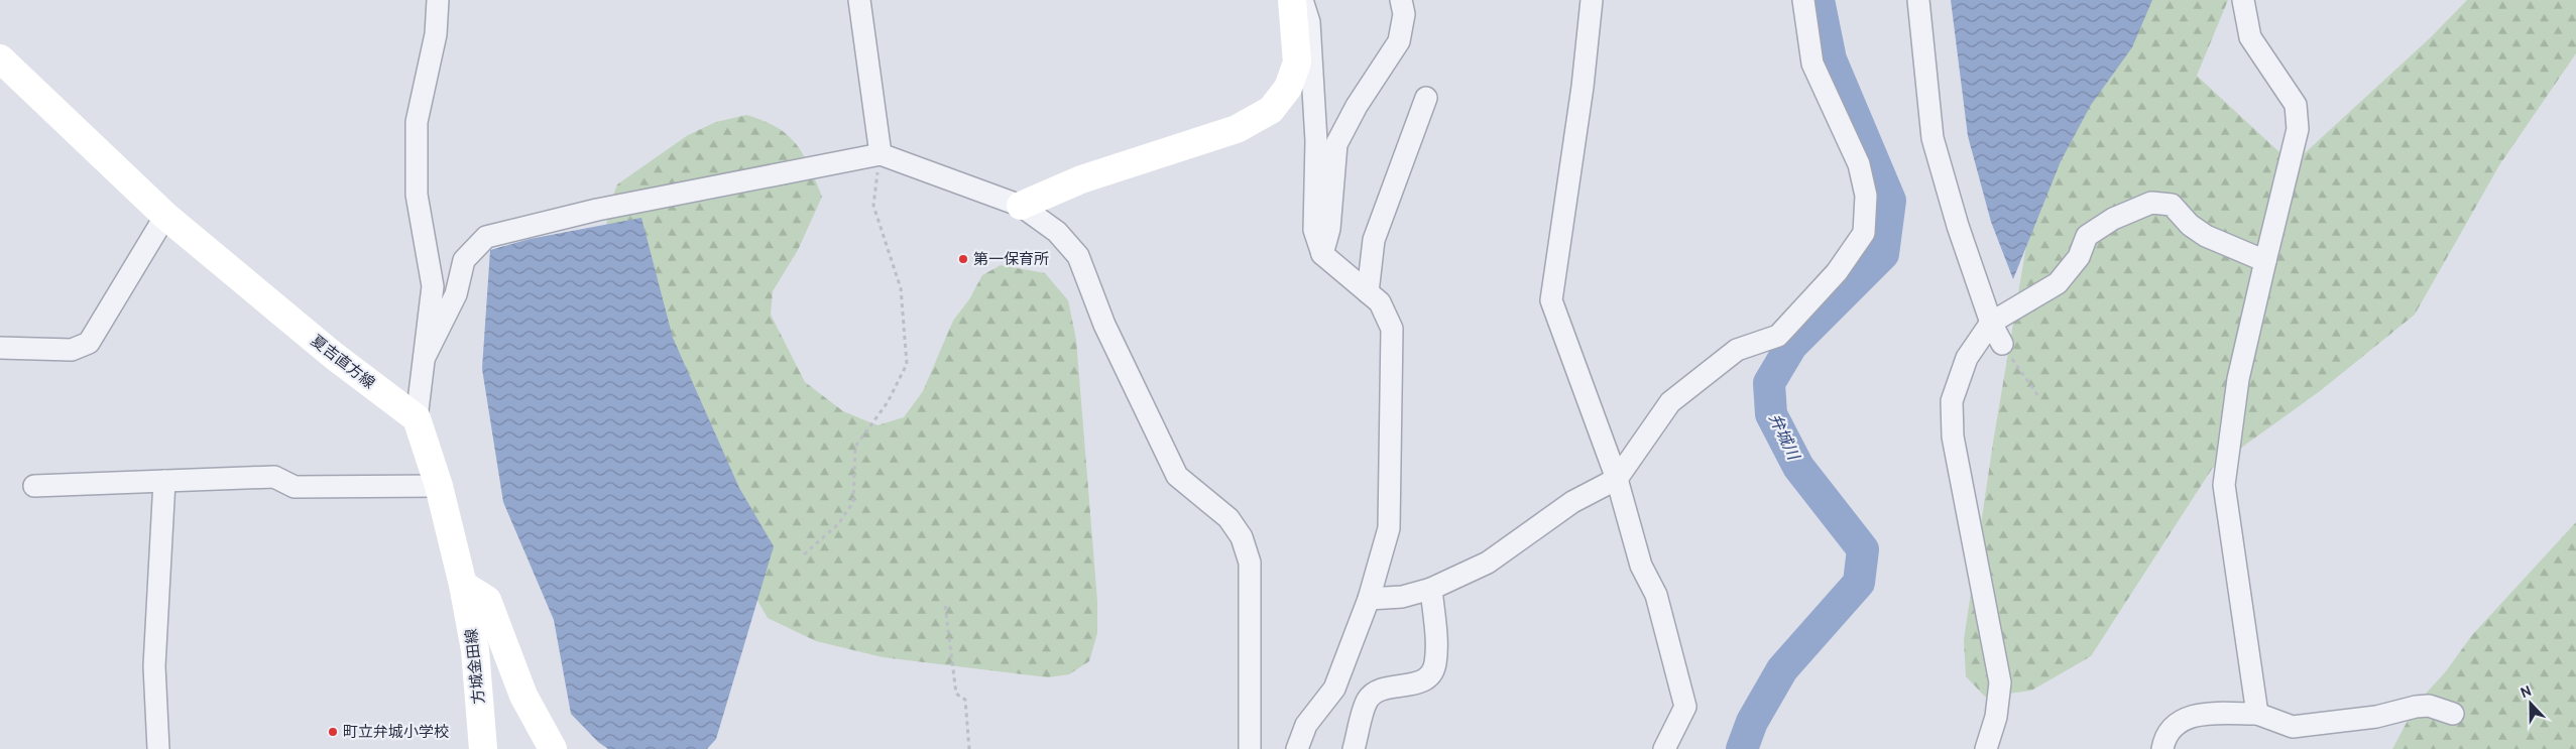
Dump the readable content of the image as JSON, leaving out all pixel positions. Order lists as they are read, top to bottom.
{
  "streets": {
    "main road": ["夏吉直方線", "方城金田線"]
  },
  "water": ["弁城川"],
  "places": ["第一保育所", "町立弁城小学校"],
  "north": "top"
}
